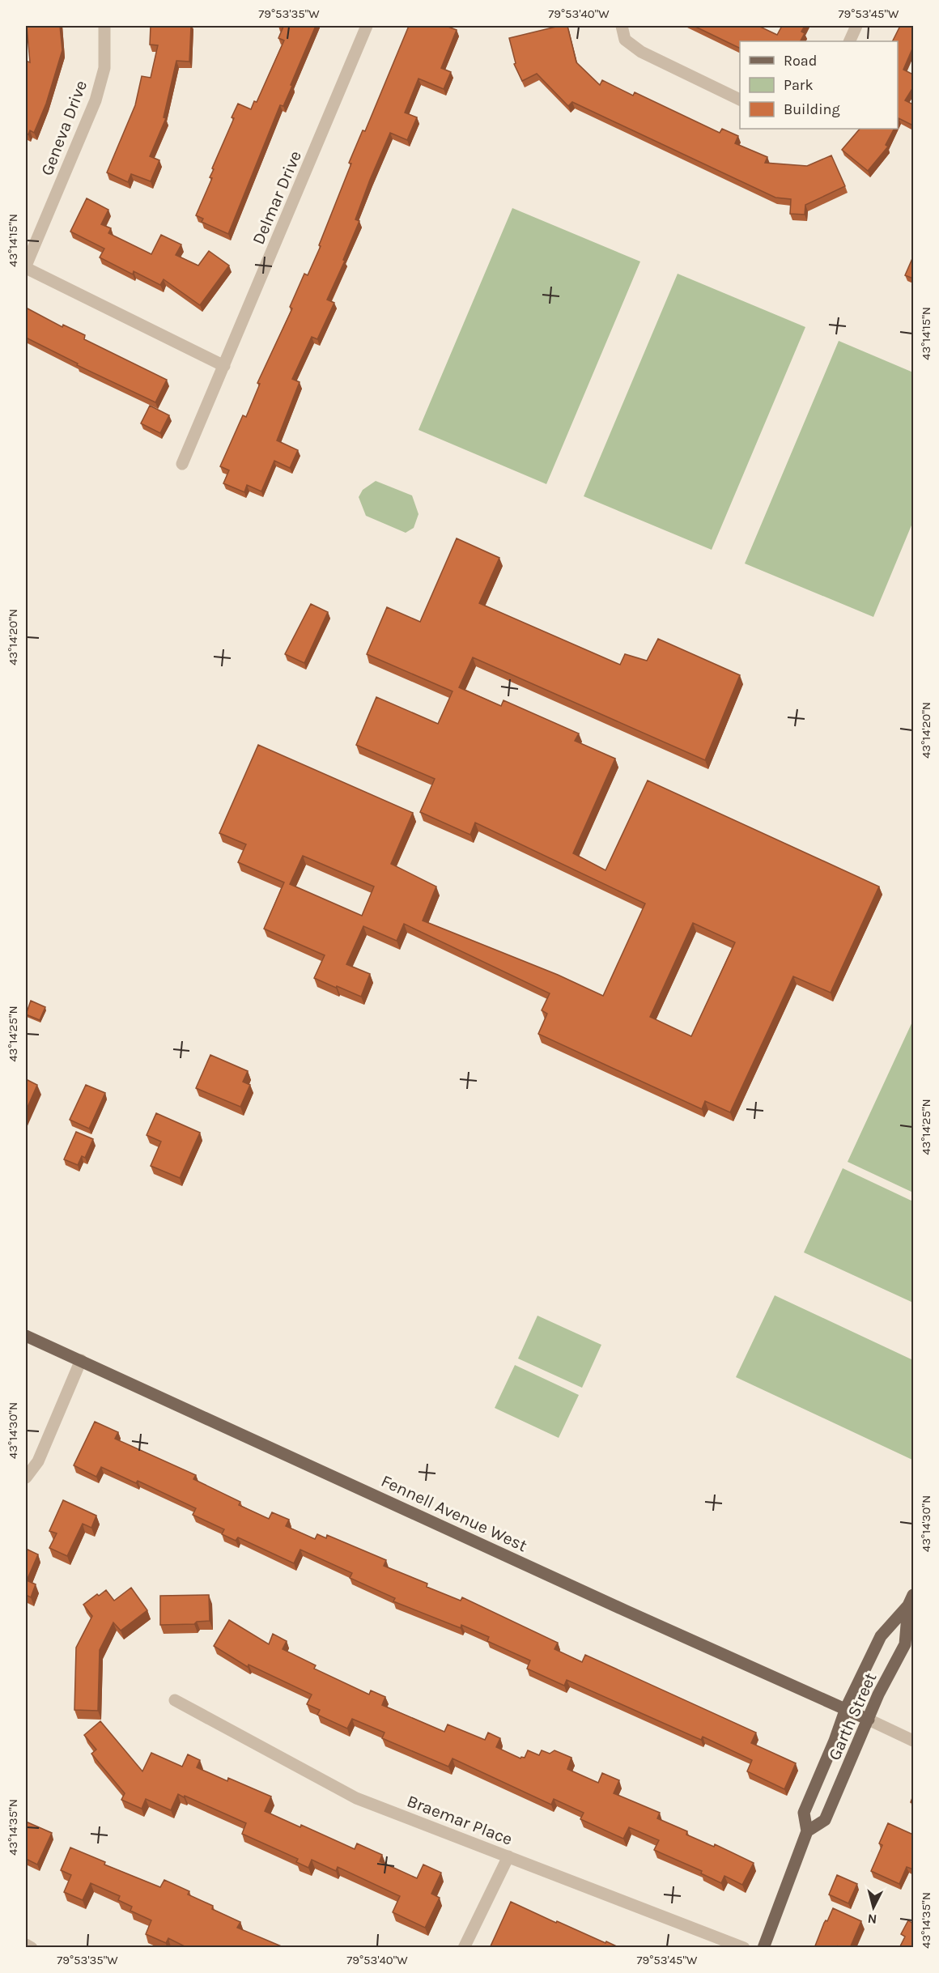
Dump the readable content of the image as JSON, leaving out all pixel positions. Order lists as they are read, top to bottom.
{
  "streets": {
    "main road": ["Fennell Avenue West", "Garth Street"],
    "street": ["Geneva Drive", "Delmar Drive", "Braemar Place"]
  },
  "crossings": [
    ["Fennell Avenue West", "Garth Street"]
  ],
  "legend": ["Road", "Park", "Building"],
  "north": "bottom",
  "coordinates": [
    "79°53'35\"W",
    "79°53'40\"W",
    "79°53'45\"W",
    "43°14'15\"N",
    "43°14'20\"N",
    "43°14'25\"N",
    "43°14'30\"N",
    "43°14'35\"N"
  ]
}
